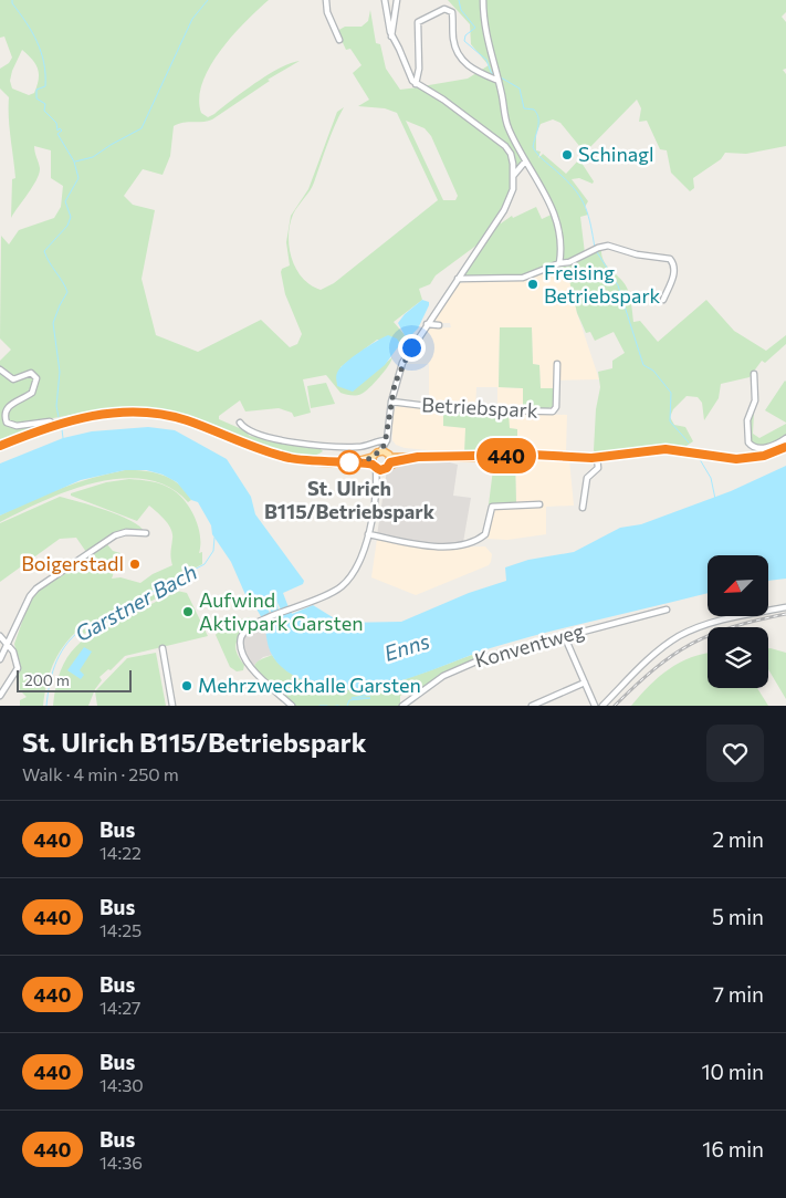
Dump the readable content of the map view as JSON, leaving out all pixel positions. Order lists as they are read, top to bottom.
{
  "streets": {
    "street": ["Betriebspark", "Konventweg"]
  },
  "water": ["Garstner Bach", "Enns"],
  "places": [
    "Schinagl",
    "Freising Betriebspark",
    "St. Ulrich B115/Betriebspark",
    "Boigerstadl",
    "Aufwind Aktivpark Garsten",
    "Mehrzweckhalle Garsten"
  ],
  "lines": ["bus line 440"],
  "scale_bar": "200 m",
  "north": "bottom left",
  "page": {
    "on_map": "440",
    "scale": "200 m",
    "heading": ["St. Ulrich B115/Betriebspark", "Walk · 4 min · 250 m"],
    "list": [
      {
        "mark": "440",
        "name": "Bus",
        "note": "14:22",
        "value": "2 min"
      },
      {
        "mark": "440",
        "name": "Bus",
        "note": "14:25",
        "value": "5 min"
      },
      {
        "mark": "440",
        "name": "Bus",
        "note": "14:27",
        "value": "7 min"
      },
      {
        "mark": "440",
        "name": "Bus",
        "note": "14:30",
        "value": "10 min"
      },
      {
        "mark": "440",
        "name": "Bus",
        "note": "14:36",
        "value": "16 min"
      }
    ]
  }
}
